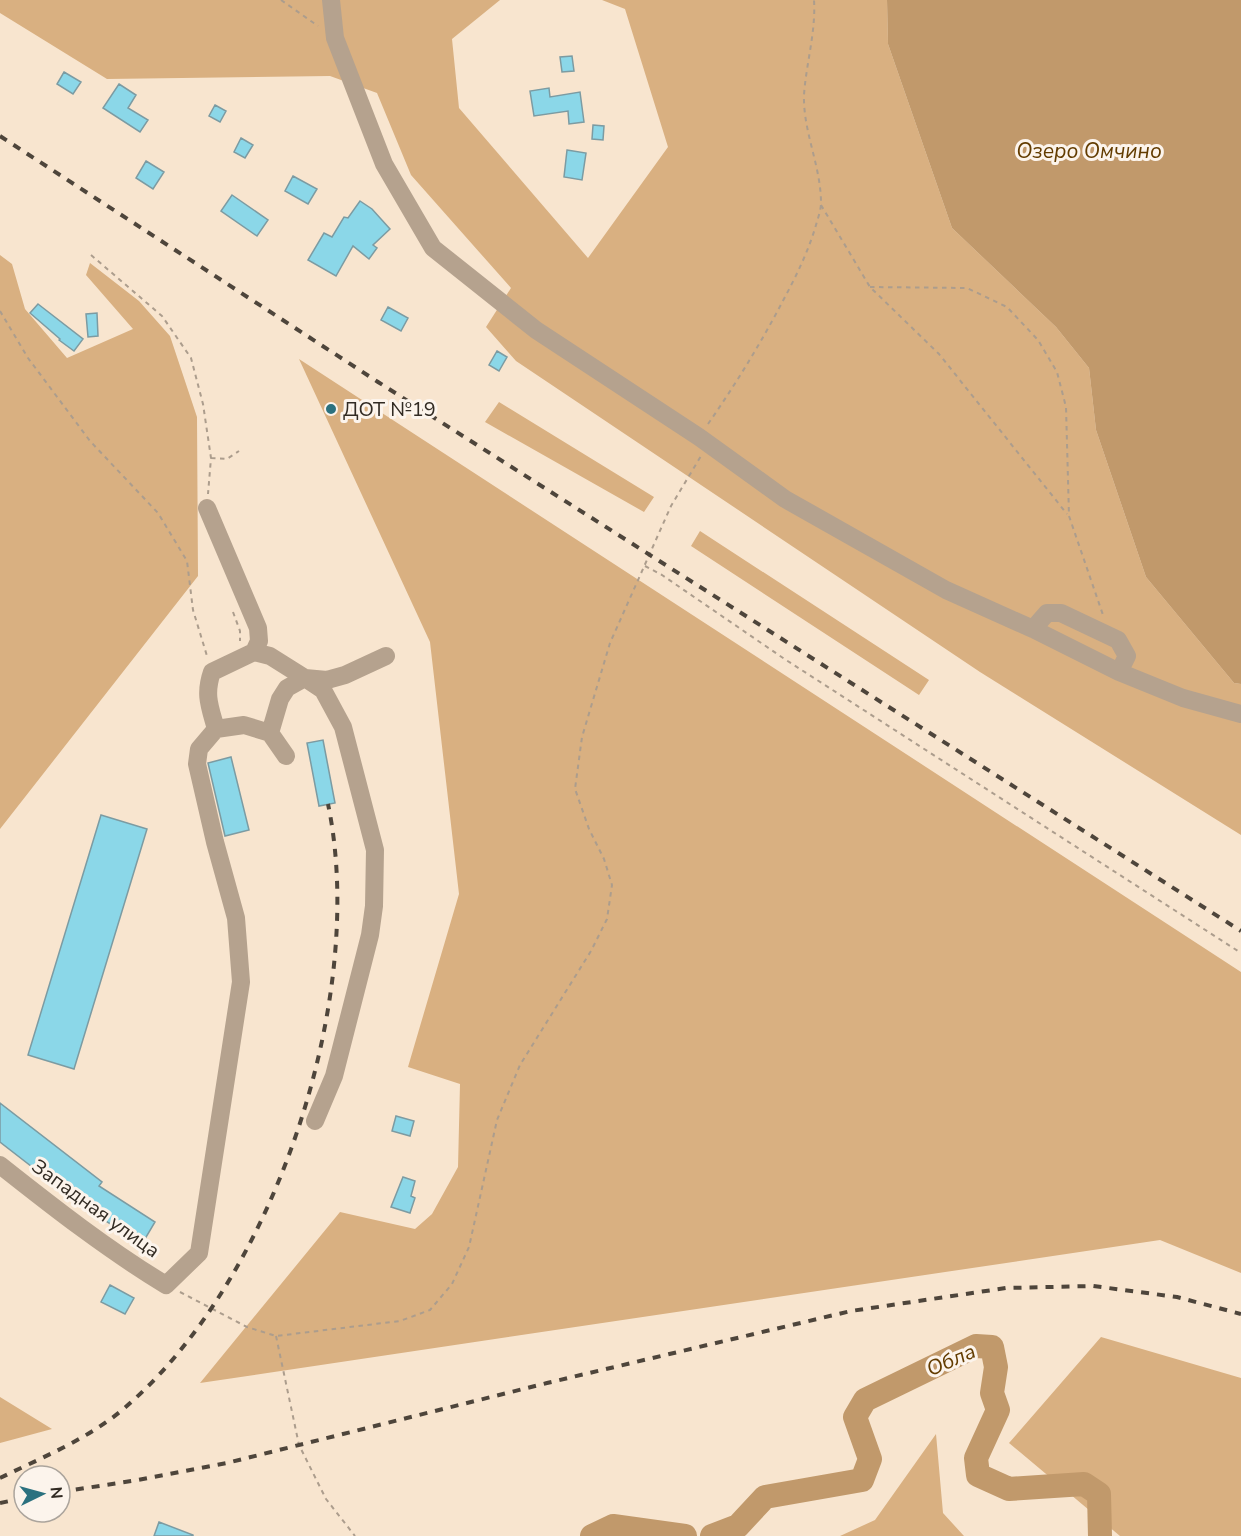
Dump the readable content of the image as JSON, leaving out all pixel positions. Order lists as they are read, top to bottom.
{
  "streets": {
    "street": ["Западная улица"]
  },
  "water": ["Озеро Омчино", "Обла"],
  "places": ["ДОТ №19"],
  "north": "right"
}
